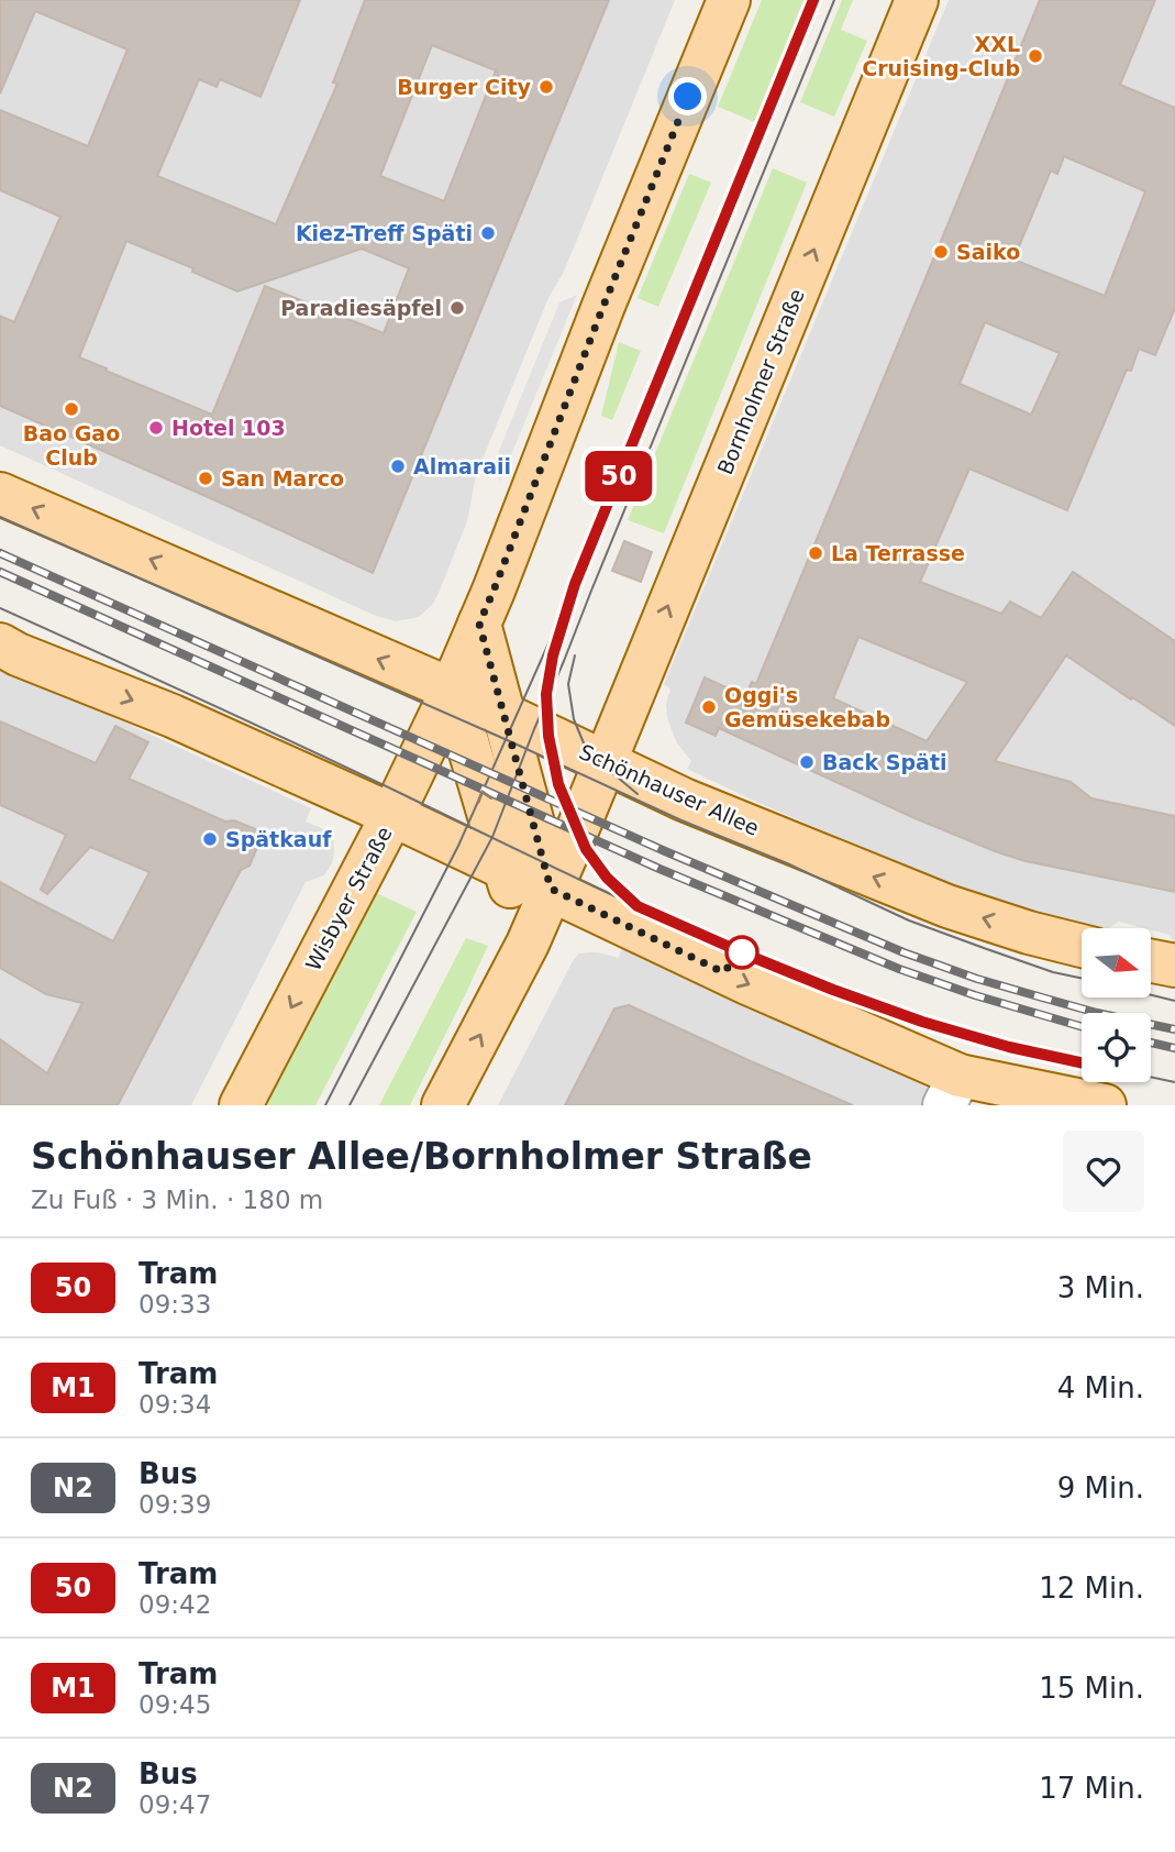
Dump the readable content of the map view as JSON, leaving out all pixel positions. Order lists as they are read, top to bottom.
{
  "streets": {
    "main road": ["Bornholmer Straße", "Schönhauser Allee", "Wisbyer Straße"]
  },
  "crossings": [
    ["Bornholmer Straße", "Schönhauser Allee"],
    ["Schönhauser Allee", "Wisbyer Straße"]
  ],
  "places": [
    "XXL Cruising-Club",
    "Burger City",
    "Kiez-Treff Späti",
    "Saiko",
    "Paradiesäpfel",
    "Bao Gao Club",
    "Hotel 103",
    "Almaraii",
    "San Marco",
    "La Terrasse",
    "Oggi's Gemüsekebab",
    "Back Späti",
    "Spätkauf"
  ],
  "lines": ["tram line 50"],
  "north": "right",
  "page": {
    "on_map": "50",
    "heading": ["Schönhauser Allee/Bornholmer Straße", "Zu Fuß · 3 Min. · 180 m"],
    "list": [
      {
        "mark": "50",
        "name": "Tram",
        "note": "09:33",
        "value": "3 Min."
      },
      {
        "mark": "M1",
        "name": "Tram",
        "note": "09:34",
        "value": "4 Min."
      },
      {
        "mark": "N2",
        "name": "Bus",
        "note": "09:39",
        "value": "9 Min."
      },
      {
        "mark": "50",
        "name": "Tram",
        "note": "09:42",
        "value": "12 Min."
      },
      {
        "mark": "M1",
        "name": "Tram",
        "note": "09:45",
        "value": "15 Min."
      },
      {
        "mark": "N2",
        "name": "Bus",
        "note": "09:47",
        "value": "17 Min."
      }
    ]
  }
}
